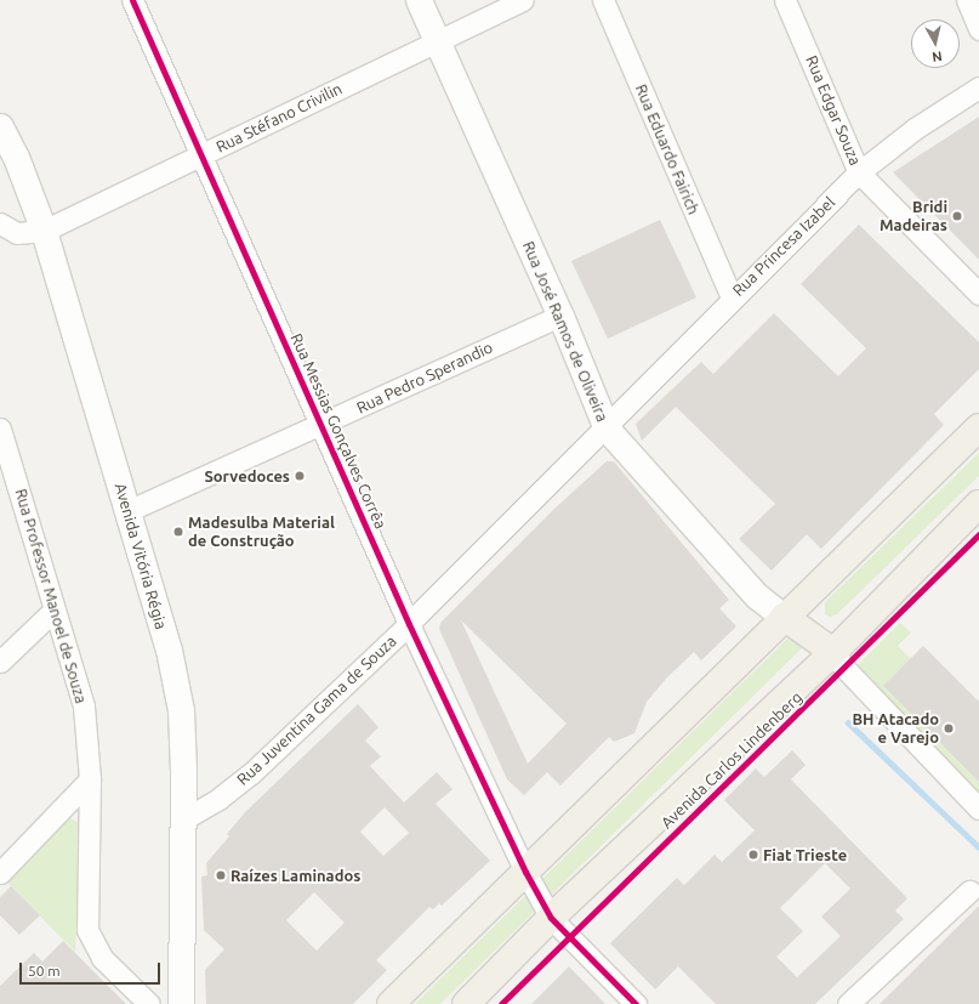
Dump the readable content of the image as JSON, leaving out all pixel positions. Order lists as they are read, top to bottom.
{
  "streets": {
    "main road": ["Avenida Carlos Lindenberg"],
    "street": [
      "Rua Edgar Souza",
      "Rua Stéfano Crivilin",
      "Rua Eduardo Fairich",
      "Rua Princesa Izabel",
      "Rua José Ramos de Oliveira",
      "Rua Pedro Sperandio",
      "Rua Messias Gonçalves Corrêa",
      "Avenida Vitória Régia",
      "Rua Professor Manoel de Souza",
      "Rua Juventina Gama de Souza"
    ]
  },
  "crossings": [
    ["Rua Edgar Souza", "Rua Princesa Izabel"],
    ["Rua Stéfano Crivilin", "Rua José Ramos de Oliveira"],
    ["Rua Stéfano Crivilin", "Rua Messias Gonçalves Corrêa"],
    ["Rua Stéfano Crivilin", "Avenida Vitória Régia"],
    ["Rua Eduardo Fairich", "Rua Princesa Izabel"],
    ["Rua Princesa Izabel", "Rua José Ramos de Oliveira"],
    ["Rua Princesa Izabel", "Rua Juventina Gama de Souza"],
    ["Rua José Ramos de Oliveira", "Rua Pedro Sperandio"],
    ["Rua José Ramos de Oliveira", "Rua Juventina Gama de Souza"],
    ["Rua Pedro Sperandio", "Rua Messias Gonçalves Corrêa"],
    ["Rua Pedro Sperandio", "Avenida Vitória Régia"],
    ["Rua Messias Gonçalves Corrêa", "Rua Juventina Gama de Souza"],
    ["Rua Messias Gonçalves Corrêa", "Avenida Carlos Lindenberg"],
    ["Avenida Vitória Régia", "Rua Juventina Gama de Souza"]
  ],
  "places": [
    "Bridi Madeiras",
    "Sorvedoces",
    "Madesulba Material de Construção",
    "BH Atacado e Varejo",
    "Fiat Trieste",
    "Raízes Laminados"
  ],
  "scale_bar": "50 m",
  "north": "bottom"
}
